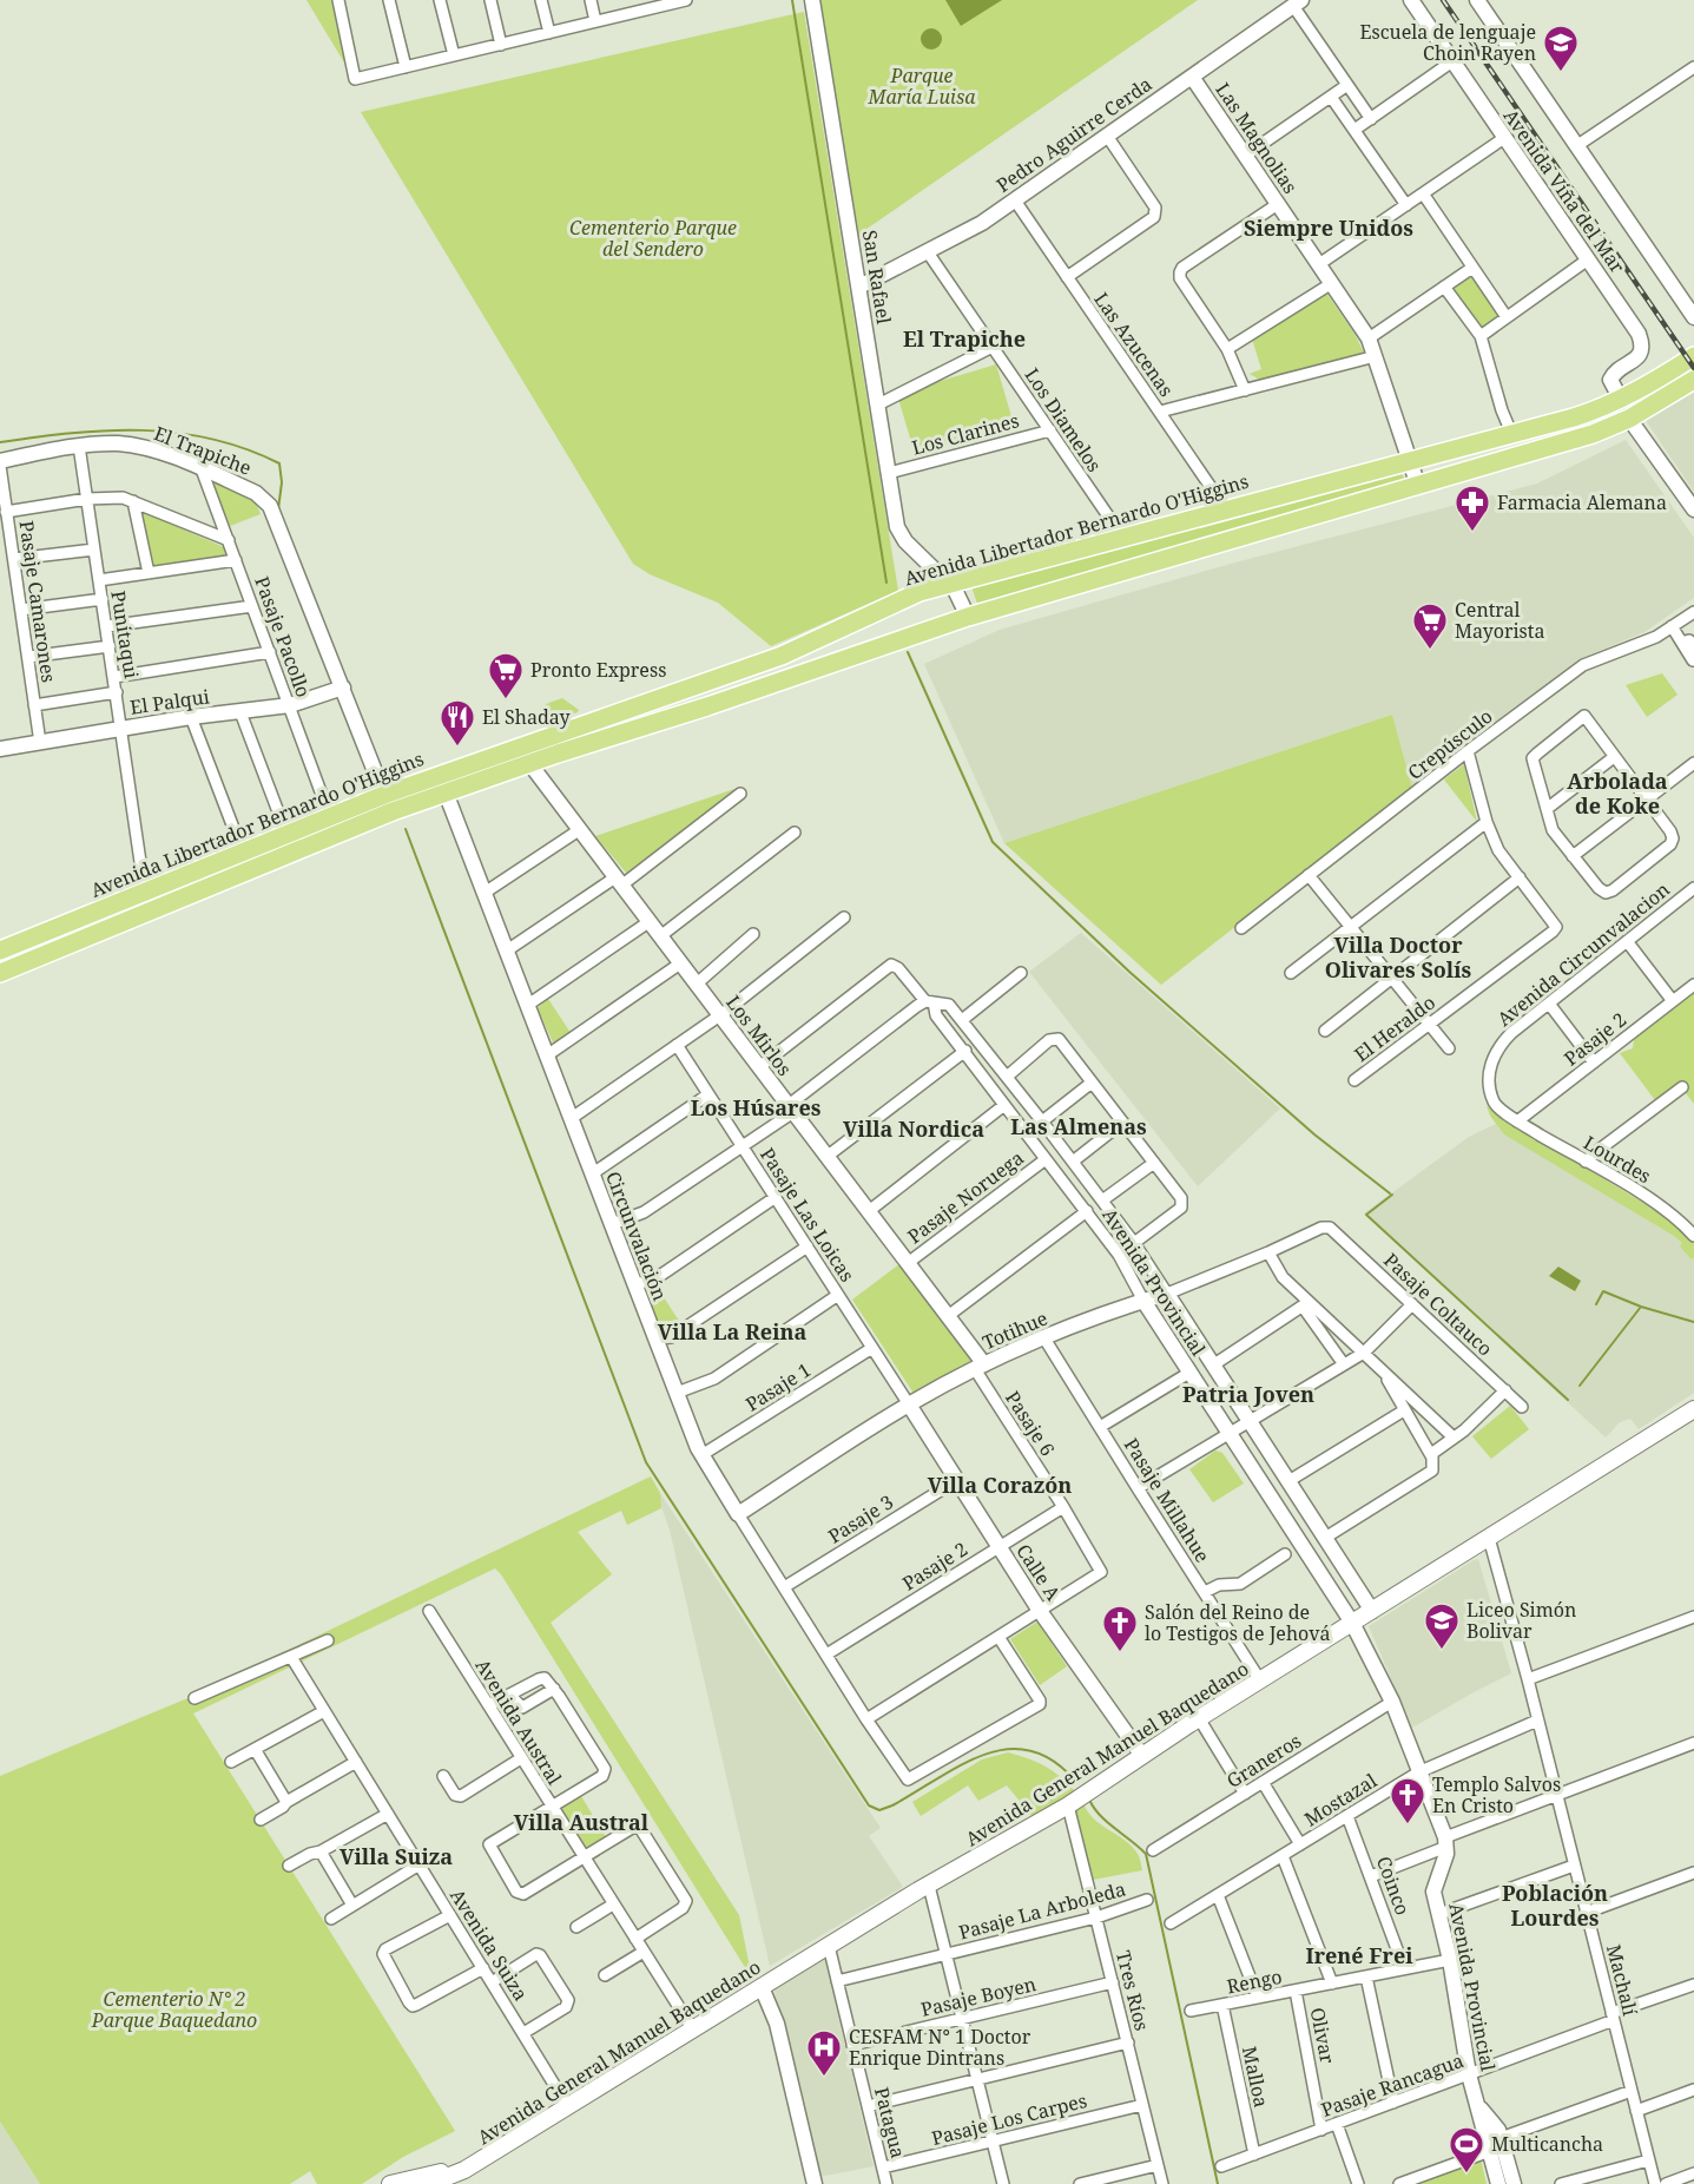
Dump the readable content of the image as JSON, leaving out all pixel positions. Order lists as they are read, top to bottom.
{
  "streets": {
    "main road": ["Avenida Libertador Bernardo O'Higgins", "Avenida General Manuel Baquedano"],
    "street": [
      "Pedro Aguirre Cerda",
      "Las Magnolias",
      "Avenida Viña del Mar",
      "San Rafael",
      "Las Azucenas",
      "Los Diamelos",
      "Los Clarines",
      "El Trapiche",
      "Pasaje Camarones",
      "Punitaqui",
      "Pasaje Pacollo",
      "El Palqui",
      "Crepúsculo",
      "Avenida Circunvalacion",
      "El Heraldo",
      "Los Mirlos",
      "Pasaje 2",
      "Lourdes",
      "Pasaje Noruega",
      "Pasaje Las Loicas",
      "Circunvalación",
      "Avenida Provincial",
      "Pasaje Coltauco",
      "Totihue",
      "Pasaje 1",
      "Pasaje 6",
      "Pasaje Millahue",
      "Pasaje 3",
      "Calle A",
      "Avenida Austral",
      "Graneros",
      "Mostazal",
      "Coinco",
      "Pasaje La Arboleda",
      "Avenida Suiza",
      "Machalí",
      "Rengo",
      "Tres Ríos",
      "Pasaje Boyen",
      "Olivar",
      "Malloa",
      "Pasaje Rancagua",
      "Pasaje Los Carpes",
      "Patagua"
    ]
  },
  "crossings": [
    ["Pedro Aguirre Cerda", "Las Magnolias"],
    ["Pedro Aguirre Cerda", "San Rafael"],
    ["Pedro Aguirre Cerda", "Las Azucenas"],
    ["Pedro Aguirre Cerda", "Los Diamelos"],
    ["Las Magnolias", "Avenida Libertador Bernardo O'Higgins"],
    ["Avenida Viña del Mar", "Avenida Libertador Bernardo O'Higgins"],
    ["San Rafael", "Los Clarines"],
    ["San Rafael", "Avenida Libertador Bernardo O'Higgins"],
    ["Las Azucenas", "Avenida Libertador Bernardo O'Higgins"],
    ["Los Diamelos", "Los Clarines"],
    ["Los Diamelos", "Avenida Libertador Bernardo O'Higgins"],
    ["El Trapiche", "Pasaje Camarones"],
    ["El Trapiche", "Punitaqui"],
    ["El Trapiche", "Pasaje Pacollo"],
    ["El Trapiche", "El Palqui"],
    ["Avenida Libertador Bernardo O'Higgins", "Punitaqui"],
    ["Avenida Libertador Bernardo O'Higgins", "Pasaje Pacollo"],
    ["Avenida Libertador Bernardo O'Higgins", "Los Mirlos"],
    ["Avenida Libertador Bernardo O'Higgins", "Circunvalación"],
    ["Pasaje Camarones", "El Palqui"],
    ["Punitaqui", "El Palqui"],
    ["Pasaje Pacollo", "El Palqui"],
    ["Avenida Circunvalacion", "Pasaje 2"],
    ["Avenida Circunvalacion", "Lourdes"],
    ["Los Mirlos", "Pasaje Noruega"],
    ["Los Mirlos", "Totihue"],
    ["Los Mirlos", "Pasaje 6"],
    ["Pasaje 2", "Lourdes"],
    ["Pasaje 2", "Circunvalación"],
    ["Pasaje 2", "Pasaje 6"],
    ["Pasaje 2", "Calle A"],
    ["Pasaje Noruega", "Avenida Provincial"],
    ["Pasaje Las Loicas", "Totihue"],
    ["Pasaje Las Loicas", "Pasaje 1"],
    ["Pasaje Las Loicas", "Calle A"],
    ["Circunvalación", "Totihue"],
    ["Circunvalación", "Pasaje 1"],
    ["Circunvalación", "Pasaje 3"],
    ["Avenida Provincial", "Totihue"],
    ["Avenida Provincial", "Avenida General Manuel Baquedano"],
    ["Avenida Provincial", "Graneros"],
    ["Avenida Provincial", "Mostazal"],
    ["Avenida Provincial", "Rengo"],
    ["Avenida Provincial", "Pasaje Rancagua"],
    ["Pasaje Coltauco", "Totihue"],
    ["Totihue", "Pasaje 6"],
    ["Totihue", "Pasaje Millahue"],
    ["Totihue", "Calle A"],
    ["Pasaje 6", "Calle A"],
    ["Pasaje Millahue", "Avenida General Manuel Baquedano"],
    ["Pasaje 3", "Calle A"],
    ["Calle A", "Avenida General Manuel Baquedano"],
    ["Avenida Austral", "Avenida General Manuel Baquedano"],
    ["Avenida General Manuel Baquedano", "Avenida Suiza"],
    ["Avenida General Manuel Baquedano", "Machalí"],
    ["Avenida General Manuel Baquedano", "Tres Ríos"],
    ["Avenida General Manuel Baquedano", "Patagua"],
    ["Mostazal", "Coinco"],
    ["Mostazal", "Machalí"],
    ["Coinco", "Rengo"],
    ["Pasaje La Arboleda", "Tres Ríos"],
    ["Pasaje La Arboleda", "Patagua"],
    ["Machalí", "Pasaje Rancagua"],
    ["Rengo", "Olivar"],
    ["Rengo", "Malloa"],
    ["Tres Ríos", "Pasaje Boyen"],
    ["Tres Ríos", "Pasaje Los Carpes"],
    ["Pasaje Boyen", "Patagua"],
    ["Olivar", "Pasaje Rancagua"],
    ["Malloa", "Pasaje Rancagua"],
    ["Pasaje Los Carpes", "Patagua"]
  ],
  "districts": [
    "Siempre Unidos",
    "El Trapiche",
    "Arbolada de Koke",
    "Villa Doctor Olivares Solís",
    "Los Húsares",
    "Las Almenas",
    "Villa Nordica",
    "Villa La Reina",
    "Patria Joven",
    "Villa Corazón",
    "Villa Austral",
    "Villa Suiza",
    "Población Lourdes",
    "Irené Frei"
  ],
  "parks": ["Parque María Luisa", "Cementerio Parque del Sendero", "Cementerio N° 2 Parque Baquedano"],
  "places": {
    "school or university": ["Escuela de lenguaje Choin Rayen", "Liceo Simón Bolivar"],
    "pharmacy": ["Farmacia Alemana"],
    "supermarket": ["Central Mayorista", "Pronto Express"],
    "restaurant": ["El Shaday"],
    "church": ["Salón del Reino de lo Testigos de Jehová", "Templo Salvos En Cristo"],
    "hospital": ["CESFAM N° 1 Doctor Enrique Dintrans"],
    "sports": ["Multicancha"]
  }
}
